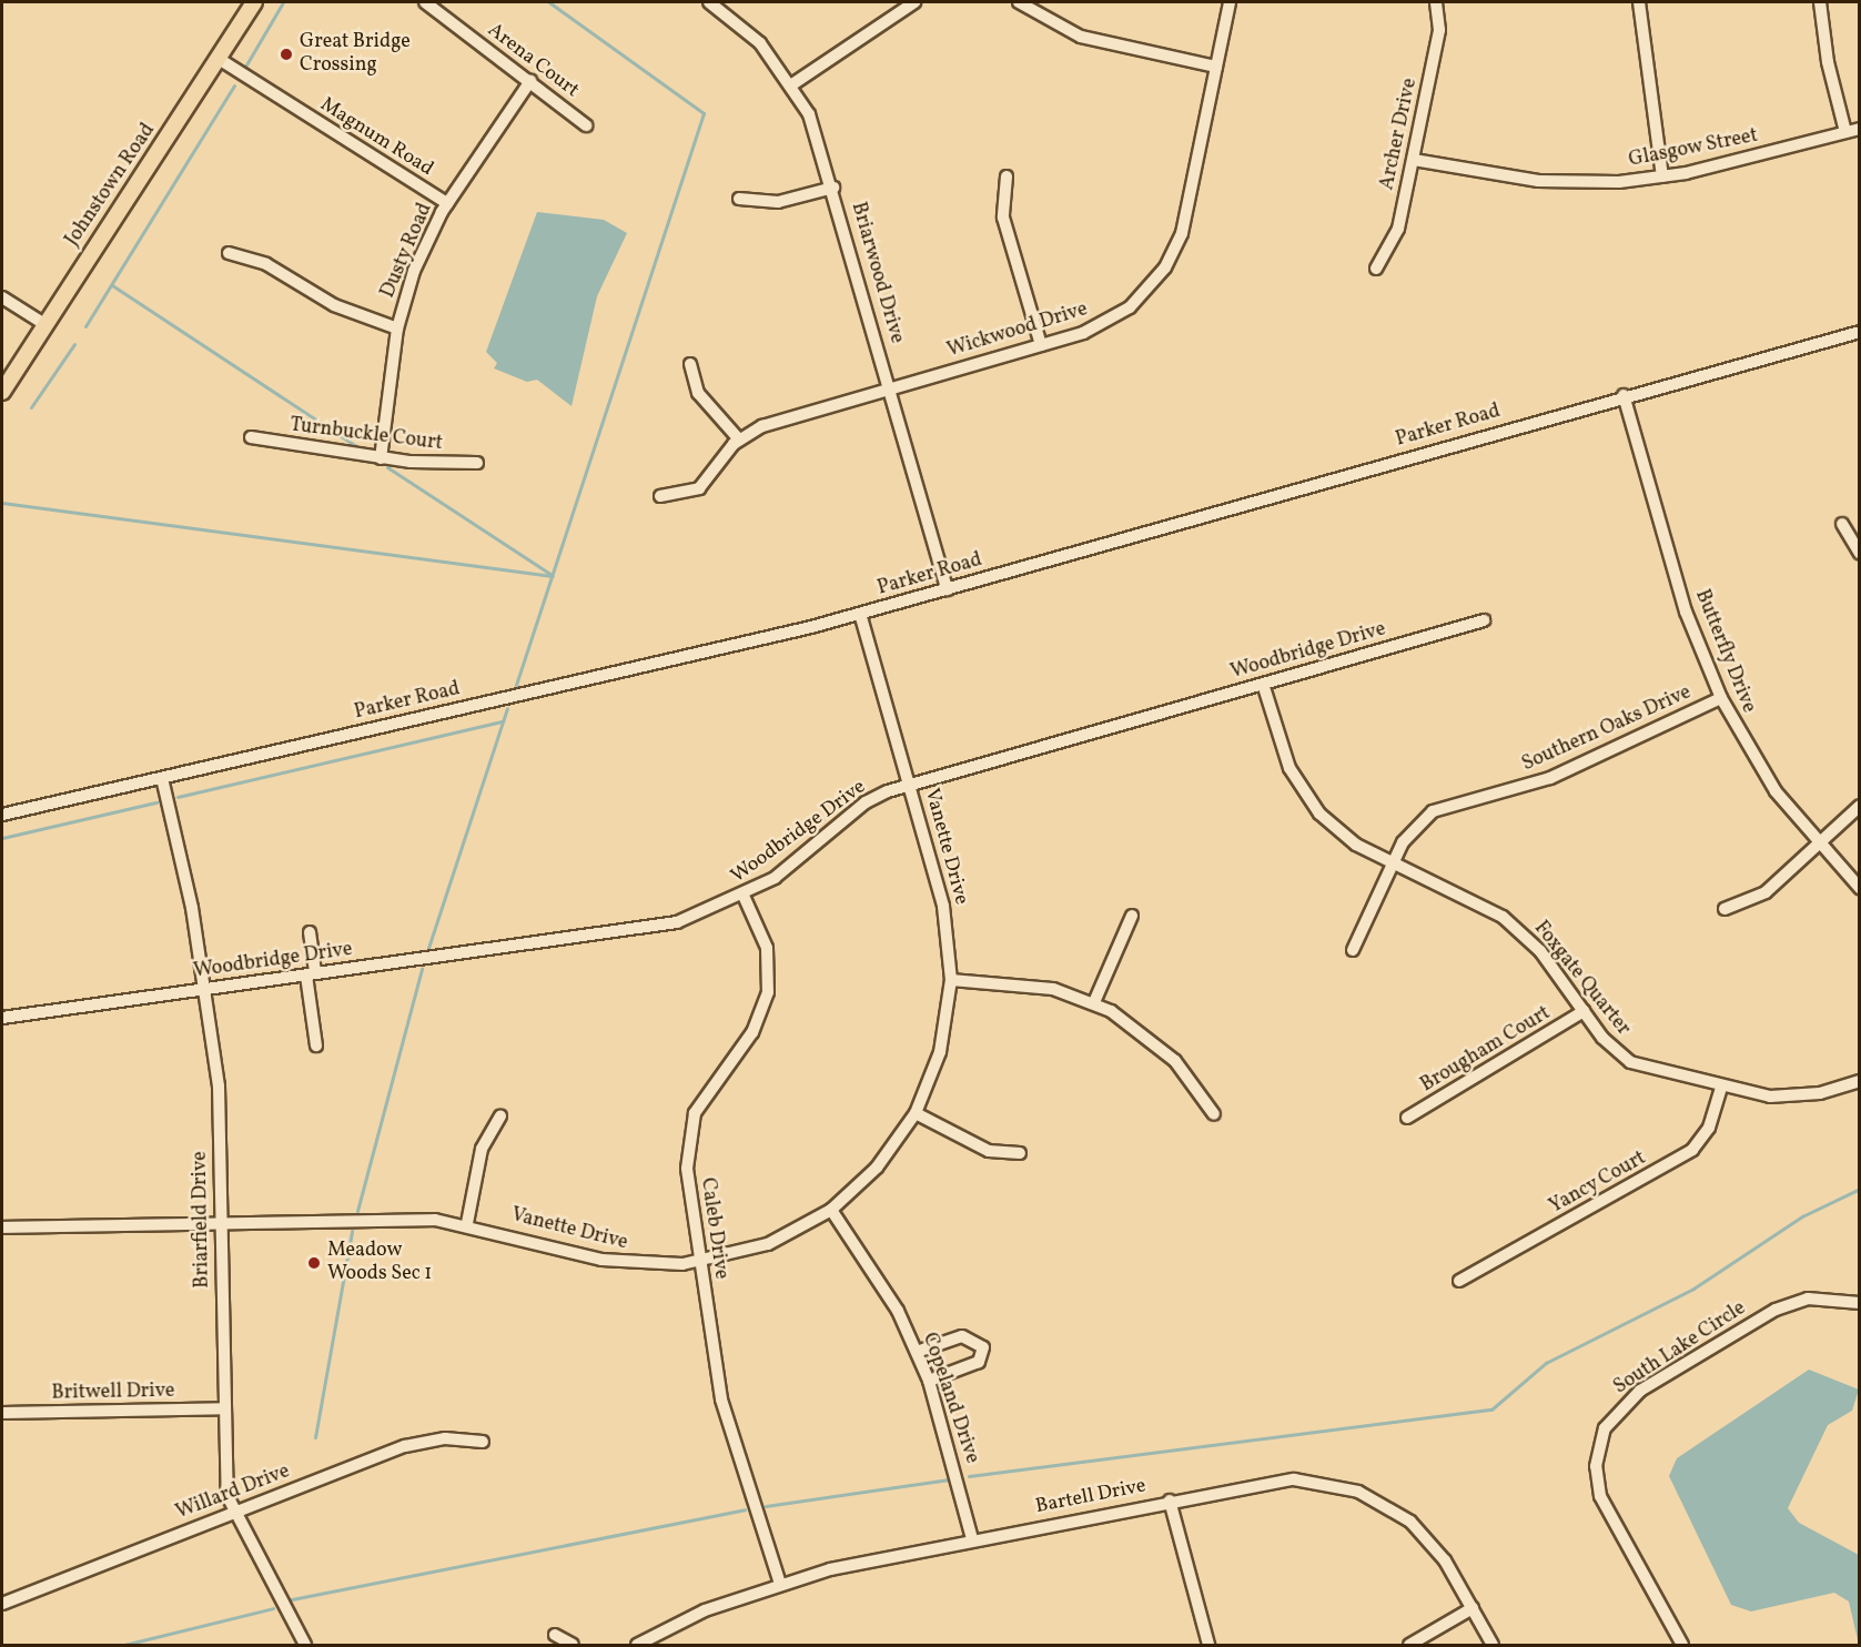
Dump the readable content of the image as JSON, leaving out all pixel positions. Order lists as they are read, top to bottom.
{
  "streets": {
    "main road": ["Johnstown Road"],
    "street": [
      "Arena Court",
      "Archer Drive",
      "Magnum Road",
      "Glasgow Street",
      "Dusty Road",
      "Briarwood Drive",
      "Wickwood Drive",
      "Parker Road",
      "Turnbuckle Court",
      "Woodbridge Drive",
      "Butterfly Drive",
      "Southern Oaks Drive",
      "Vanette Drive",
      "Foxgate Quarter",
      "Brougham Court",
      "Yancy Court",
      "Briarfield Drive",
      "Caleb Drive",
      "South Lake Circle",
      "Britwell Drive",
      "Copeland Drive",
      "Willard Drive",
      "Bartell Drive"
    ]
  },
  "crossings": [
    ["Arena Court", "Dusty Road"],
    ["Archer Drive", "Glasgow Street"],
    ["Magnum Road", "Johnstown Road"],
    ["Magnum Road", "Dusty Road"],
    ["Dusty Road", "Turnbuckle Court"],
    ["Briarwood Drive", "Wickwood Drive"],
    ["Briarwood Drive", "Parker Road"],
    ["Parker Road", "Butterfly Drive"],
    ["Parker Road", "Vanette Drive"],
    ["Parker Road", "Briarfield Drive"],
    ["Woodbridge Drive", "Vanette Drive"],
    ["Woodbridge Drive", "Foxgate Quarter"],
    ["Woodbridge Drive", "Briarfield Drive"],
    ["Woodbridge Drive", "Caleb Drive"],
    ["Butterfly Drive", "Southern Oaks Drive"],
    ["Southern Oaks Drive", "Foxgate Quarter"],
    ["Vanette Drive", "Briarfield Drive"],
    ["Vanette Drive", "Caleb Drive"],
    ["Vanette Drive", "Copeland Drive"],
    ["Foxgate Quarter", "Brougham Court"],
    ["Foxgate Quarter", "Yancy Court"],
    ["Briarfield Drive", "Britwell Drive"],
    ["Briarfield Drive", "Willard Drive"],
    ["Caleb Drive", "Bartell Drive"],
    ["Copeland Drive", "Bartell Drive"]
  ],
  "places": ["Great Bridge Crossing", "Meadow Woods Sec 1"]
}
